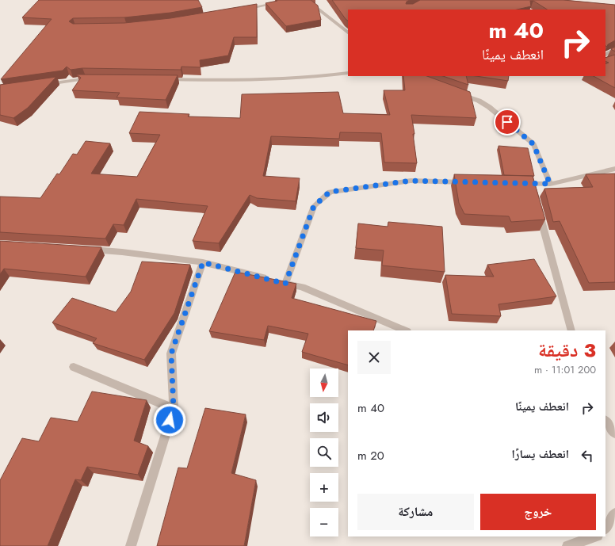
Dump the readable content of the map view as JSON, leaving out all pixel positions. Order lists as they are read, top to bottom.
{
  "north": "bottom",
  "page": {
    "turn": ["40 m", "انعطف يمينًا"],
    "heading": ["3 دقيقة", "200 m · 11:01"],
    "map_buttons": ["+", "−"],
    "list": [
      {
        "name": "انعطف يمينًا",
        "value": "40 m"
      },
      {
        "name": "انعطف يسارًا",
        "value": "20 m"
      }
    ],
    "buttons": ["خروج", "مشاركة"]
  }
}
